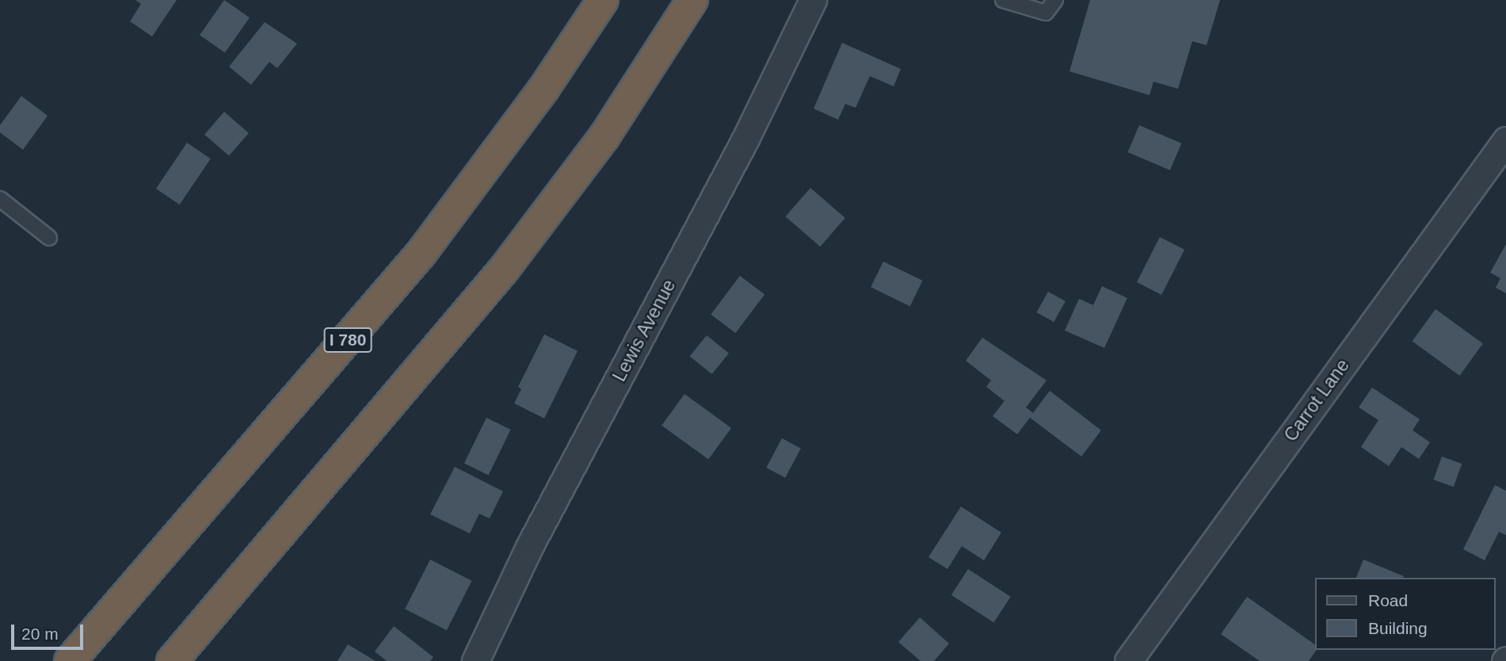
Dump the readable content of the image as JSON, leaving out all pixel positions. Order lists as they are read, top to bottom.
{
  "streets": {
    "highway": ["I 780"],
    "street": ["Lewis Avenue", "Carrot Lane"]
  },
  "legend": ["Road", "Building"],
  "scale_bar": "20 m"
}
